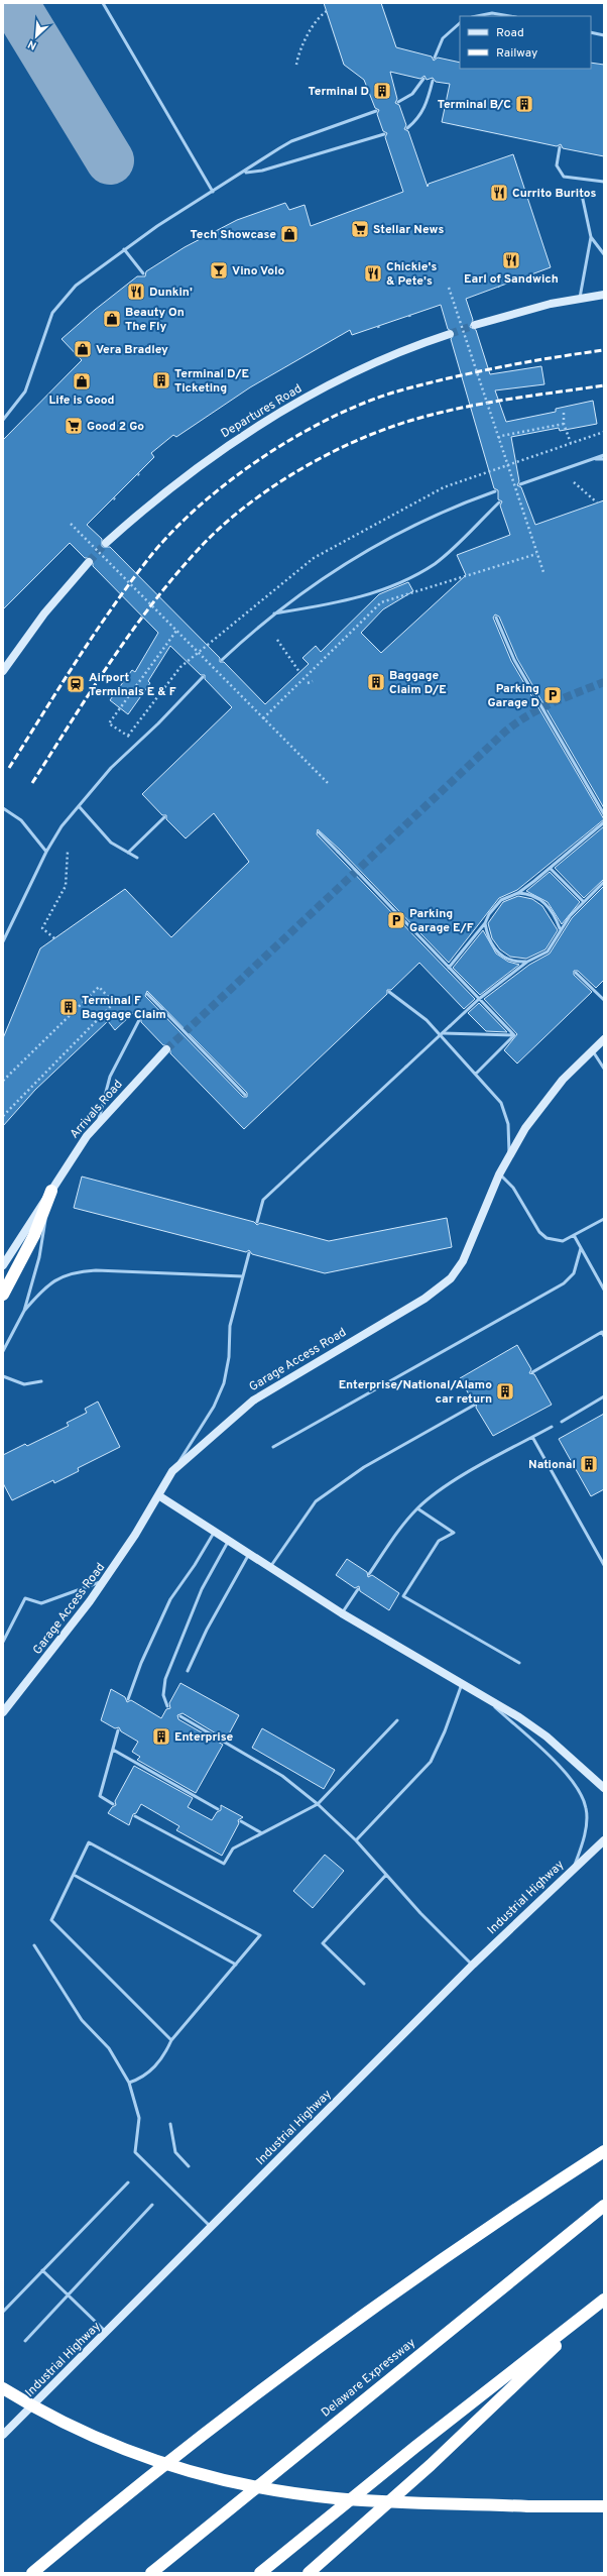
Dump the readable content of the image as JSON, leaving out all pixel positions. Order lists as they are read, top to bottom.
{
  "streets": {
    "highway": ["Delaware Expressway"],
    "street": [
      "Departures Road",
      "Arrivals Road",
      "Garage Access Road",
      "Industrial Highway"
    ]
  },
  "places": {
    "building": [
      "Terminal D",
      "Terminal B/C",
      "Terminal D/E Ticketing",
      "Baggage Claim D/E",
      "Terminal F Baggage Claim",
      "Enterprise/National/Alamo car return",
      "National",
      "Enterprise"
    ],
    "restaurant": [
      "Currito Buritos",
      "Earl of Sandwich",
      "Chickie's & Pete's",
      "Dunkin'"
    ],
    "supermarket": ["Stellar News", "Good 2 Go"],
    "shop": [
      "Tech Showcase",
      "Beauty On The Fly",
      "Vera Bradley",
      "Life is Good"
    ],
    "bar": ["Vino Volo"],
    "station": ["Airport Terminals E & F"],
    "parking": ["Parking Garage D", "Parking Garage E/F"]
  },
  "legend": ["Road", "Railway"],
  "north": "bottom left"
}
